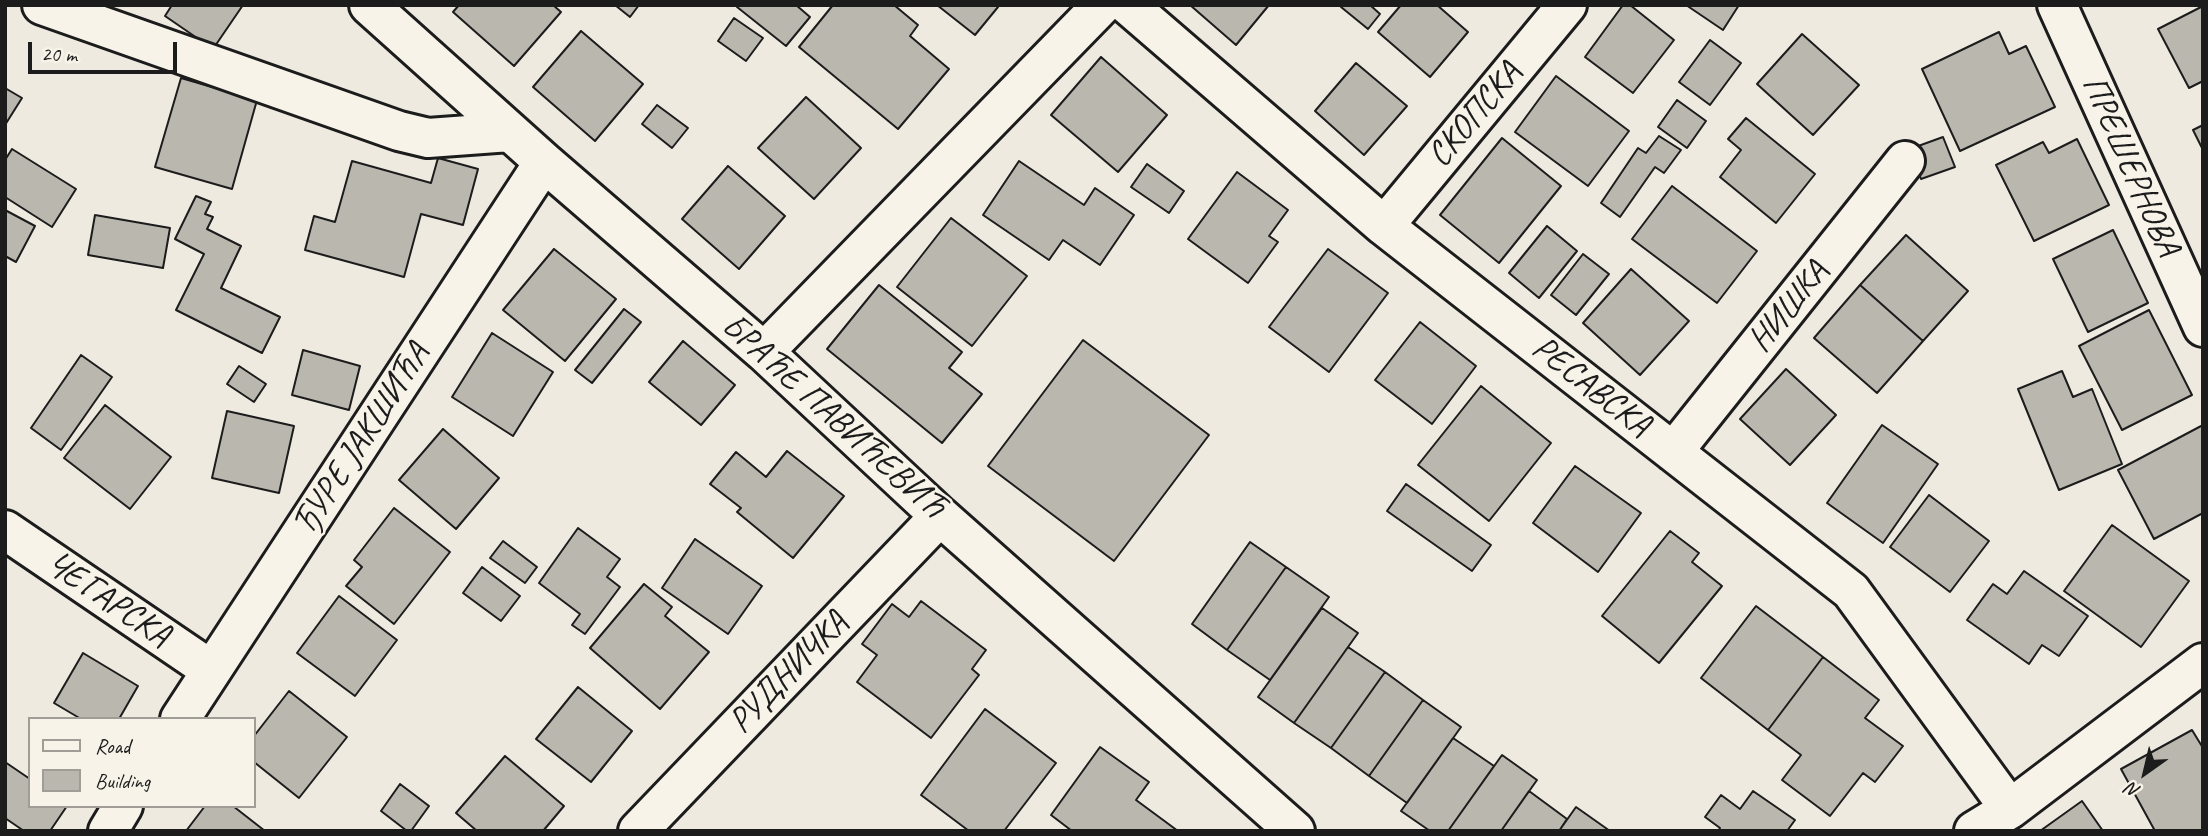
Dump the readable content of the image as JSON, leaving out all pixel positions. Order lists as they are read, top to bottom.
{
  "streets": {
    "street": [
      "СКОПСКА",
      "ПРЕШЕРНОВА",
      "НИШКА",
      "РЕСАВСКА",
      "БРАЋЕ ПАВИЋЕВИЋ",
      "ЂУРЕ ЈАКШИЋА",
      "ЧЕГАРСКА",
      "РУДНИЧКА"
    ]
  },
  "crossings": [
    ["СКОПСКА", "РЕСАВСКА"],
    ["НИШКА", "РЕСАВСКА"],
    ["БРАЋЕ ПАВИЋЕВИЋ", "ЂУРЕ ЈАКШИЋА"],
    ["БРАЋЕ ПАВИЋЕВИЋ", "РУДНИЧКА"],
    ["ЂУРЕ ЈАКШИЋА", "ЧЕГАРСКА"]
  ],
  "legend": ["Road", "Building"],
  "scale_bar": "20 m",
  "north": "bottom left"
}
